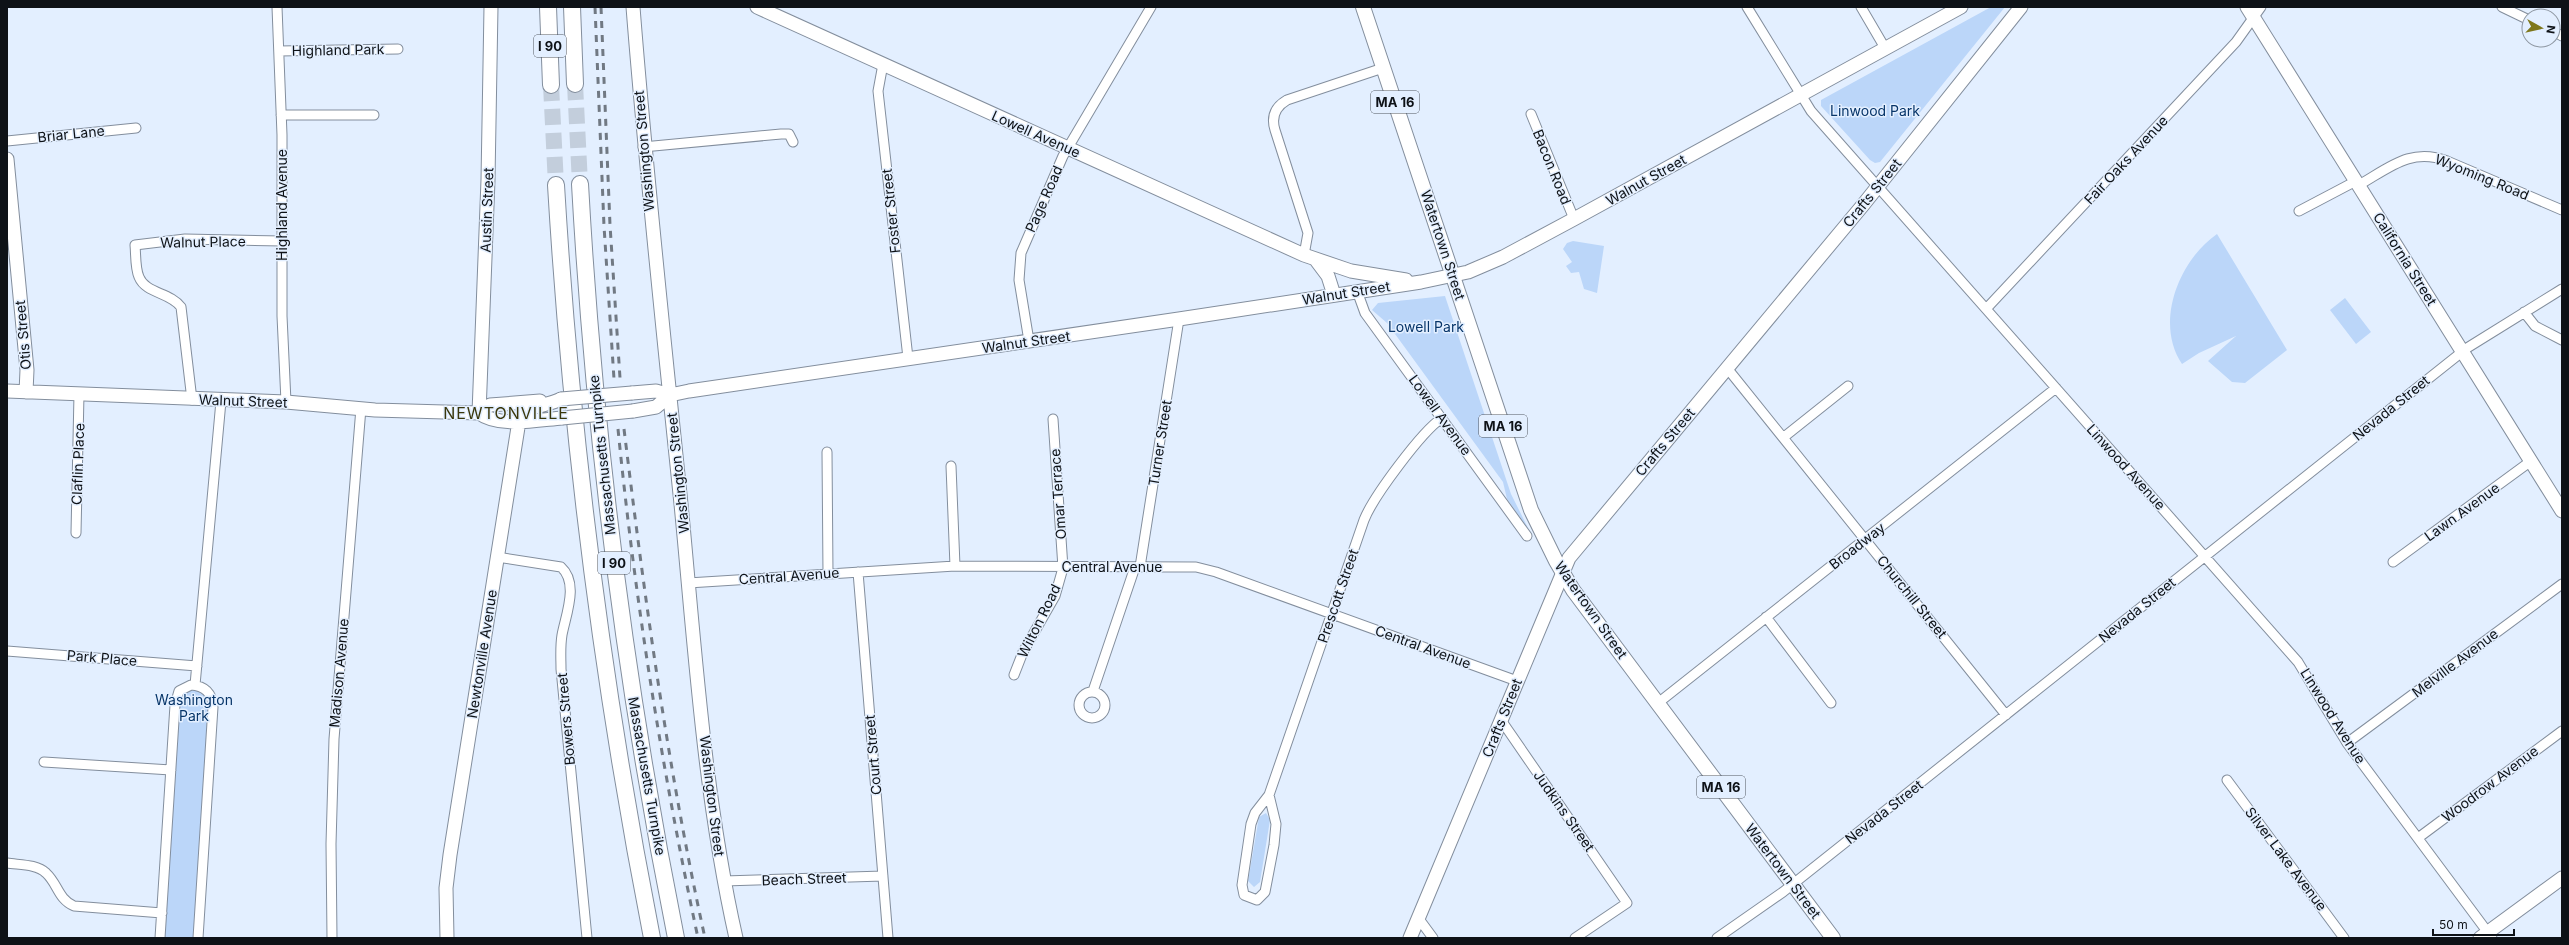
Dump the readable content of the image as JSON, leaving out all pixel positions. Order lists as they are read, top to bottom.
{
  "streets": {
    "highway": ["I 90", "Massachusetts Turnpike"],
    "main road": [
      "MA 16",
      "Lowell Avenue",
      "Washington Street",
      "Walnut Street",
      "Crafts Street",
      "Austin Street",
      "Watertown Street",
      "California Street",
      "Otis Street",
      "Newtonville Avenue"
    ],
    "street": [
      "Highland Park",
      "Briar Lane",
      "Fair Oaks Avenue",
      "Bacon Road",
      "Wyoming Road",
      "Page Road",
      "Highland Avenue",
      "Foster Street",
      "Walnut Place",
      "Nevada Street",
      "Turner Street",
      "Claflin Place",
      "Linwood Avenue",
      "Omar Terrace",
      "Lawn Avenue",
      "Broadway",
      "Central Avenue",
      "Prescott Street",
      "Churchill Street",
      "Wilton Road",
      "Park Place",
      "Melville Avenue",
      "Madison Avenue",
      "Bowers Street",
      "Court Street",
      "Woodrow Avenue",
      "Judkins Street",
      "Silver Lake Avenue",
      "Beach Street"
    ]
  },
  "crossings": [
    ["Highland Park", "Highland Avenue"],
    ["Lowell Avenue", "Walnut Street"],
    ["Lowell Avenue", "Page Road"],
    ["Lowell Avenue", "Foster Street"],
    ["Lowell Avenue", "Prescott Street"],
    ["Washington Street", "Walnut Street"],
    ["Washington Street", "Central Avenue"],
    ["Washington Street", "Beach Street"],
    ["Fair Oaks Avenue", "California Street"],
    ["Fair Oaks Avenue", "Linwood Avenue"],
    ["Bacon Road", "Walnut Street"],
    ["Wyoming Road", "California Street"],
    ["Walnut Street", "Page Road"],
    ["Walnut Street", "Highland Avenue"],
    ["Walnut Street", "Austin Street"],
    ["Walnut Street", "Foster Street"],
    ["Walnut Street", "Walnut Place"],
    ["Walnut Street", "Watertown Street"],
    ["Walnut Street", "Otis Street"],
    ["Walnut Street", "Turner Street"],
    ["Walnut Street", "Claflin Place"],
    ["Walnut Street", "Linwood Avenue"],
    ["Walnut Street", "Newtonville Avenue"],
    ["Walnut Street", "Madison Avenue"],
    ["Crafts Street", "Watertown Street"],
    ["Crafts Street", "Linwood Avenue"],
    ["Crafts Street", "Central Avenue"],
    ["Crafts Street", "Churchill Street"],
    ["Crafts Street", "Judkins Street"],
    ["Highland Avenue", "Walnut Place"],
    ["Watertown Street", "Nevada Street"],
    ["Watertown Street", "Broadway"],
    ["California Street", "Nevada Street"],
    ["California Street", "Lawn Avenue"],
    ["Nevada Street", "Linwood Avenue"],
    ["Nevada Street", "Churchill Street"],
    ["Turner Street", "Central Avenue"],
    ["Linwood Avenue", "Broadway"],
    ["Linwood Avenue", "Melville Avenue"],
    ["Linwood Avenue", "Woodrow Avenue"],
    ["Omar Terrace", "Central Avenue"],
    ["Omar Terrace", "Wilton Road"],
    ["Broadway", "Churchill Street"],
    ["Central Avenue", "Prescott Street"],
    ["Central Avenue", "Wilton Road"],
    ["Central Avenue", "Court Street"],
    ["Newtonville Avenue", "Bowers Street"],
    ["Court Street", "Beach Street"]
  ],
  "districts": ["NEWTONVILLE"],
  "parks": ["Linwood Park", "Lowell Park", "Washington Park"],
  "scale_bar": "50 m",
  "north": "right"
}
